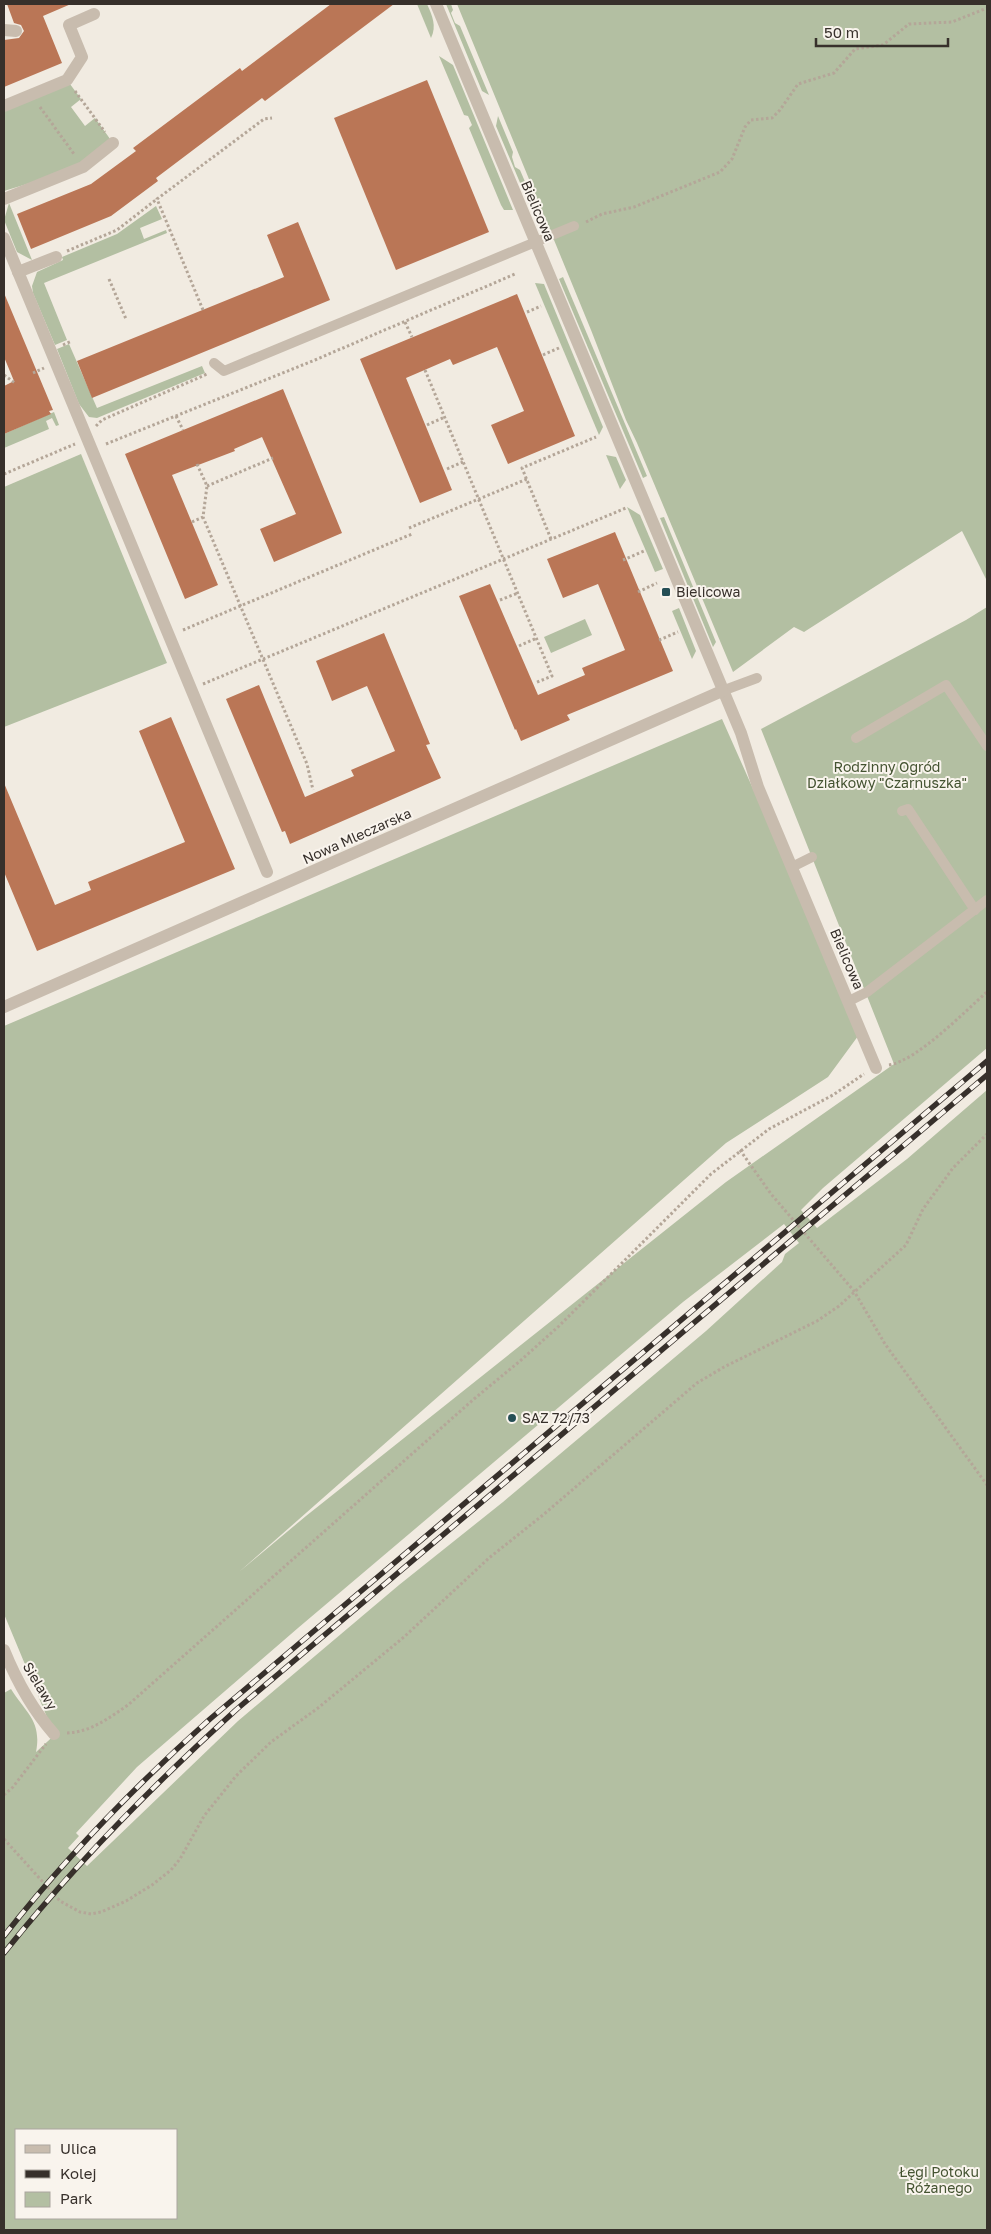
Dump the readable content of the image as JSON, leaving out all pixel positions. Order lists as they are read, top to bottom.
{
  "streets": {
    "street": ["Bielicowa", "Nowa Mleczarska", "Sielawy"]
  },
  "crossings": [
    ["Bielicowa", "Nowa Mleczarska"]
  ],
  "parks": ["Rodzinny Ogród Działkowy \"Czarnuszka\"", "Łęgi Potoku Różanego"],
  "places": {
    "transit": ["Bielicowa"],
    "other": ["SAZ 72/73"]
  },
  "legend": ["Ulica", "Kolej", "Park"],
  "scale_bar": "50 m"
}
